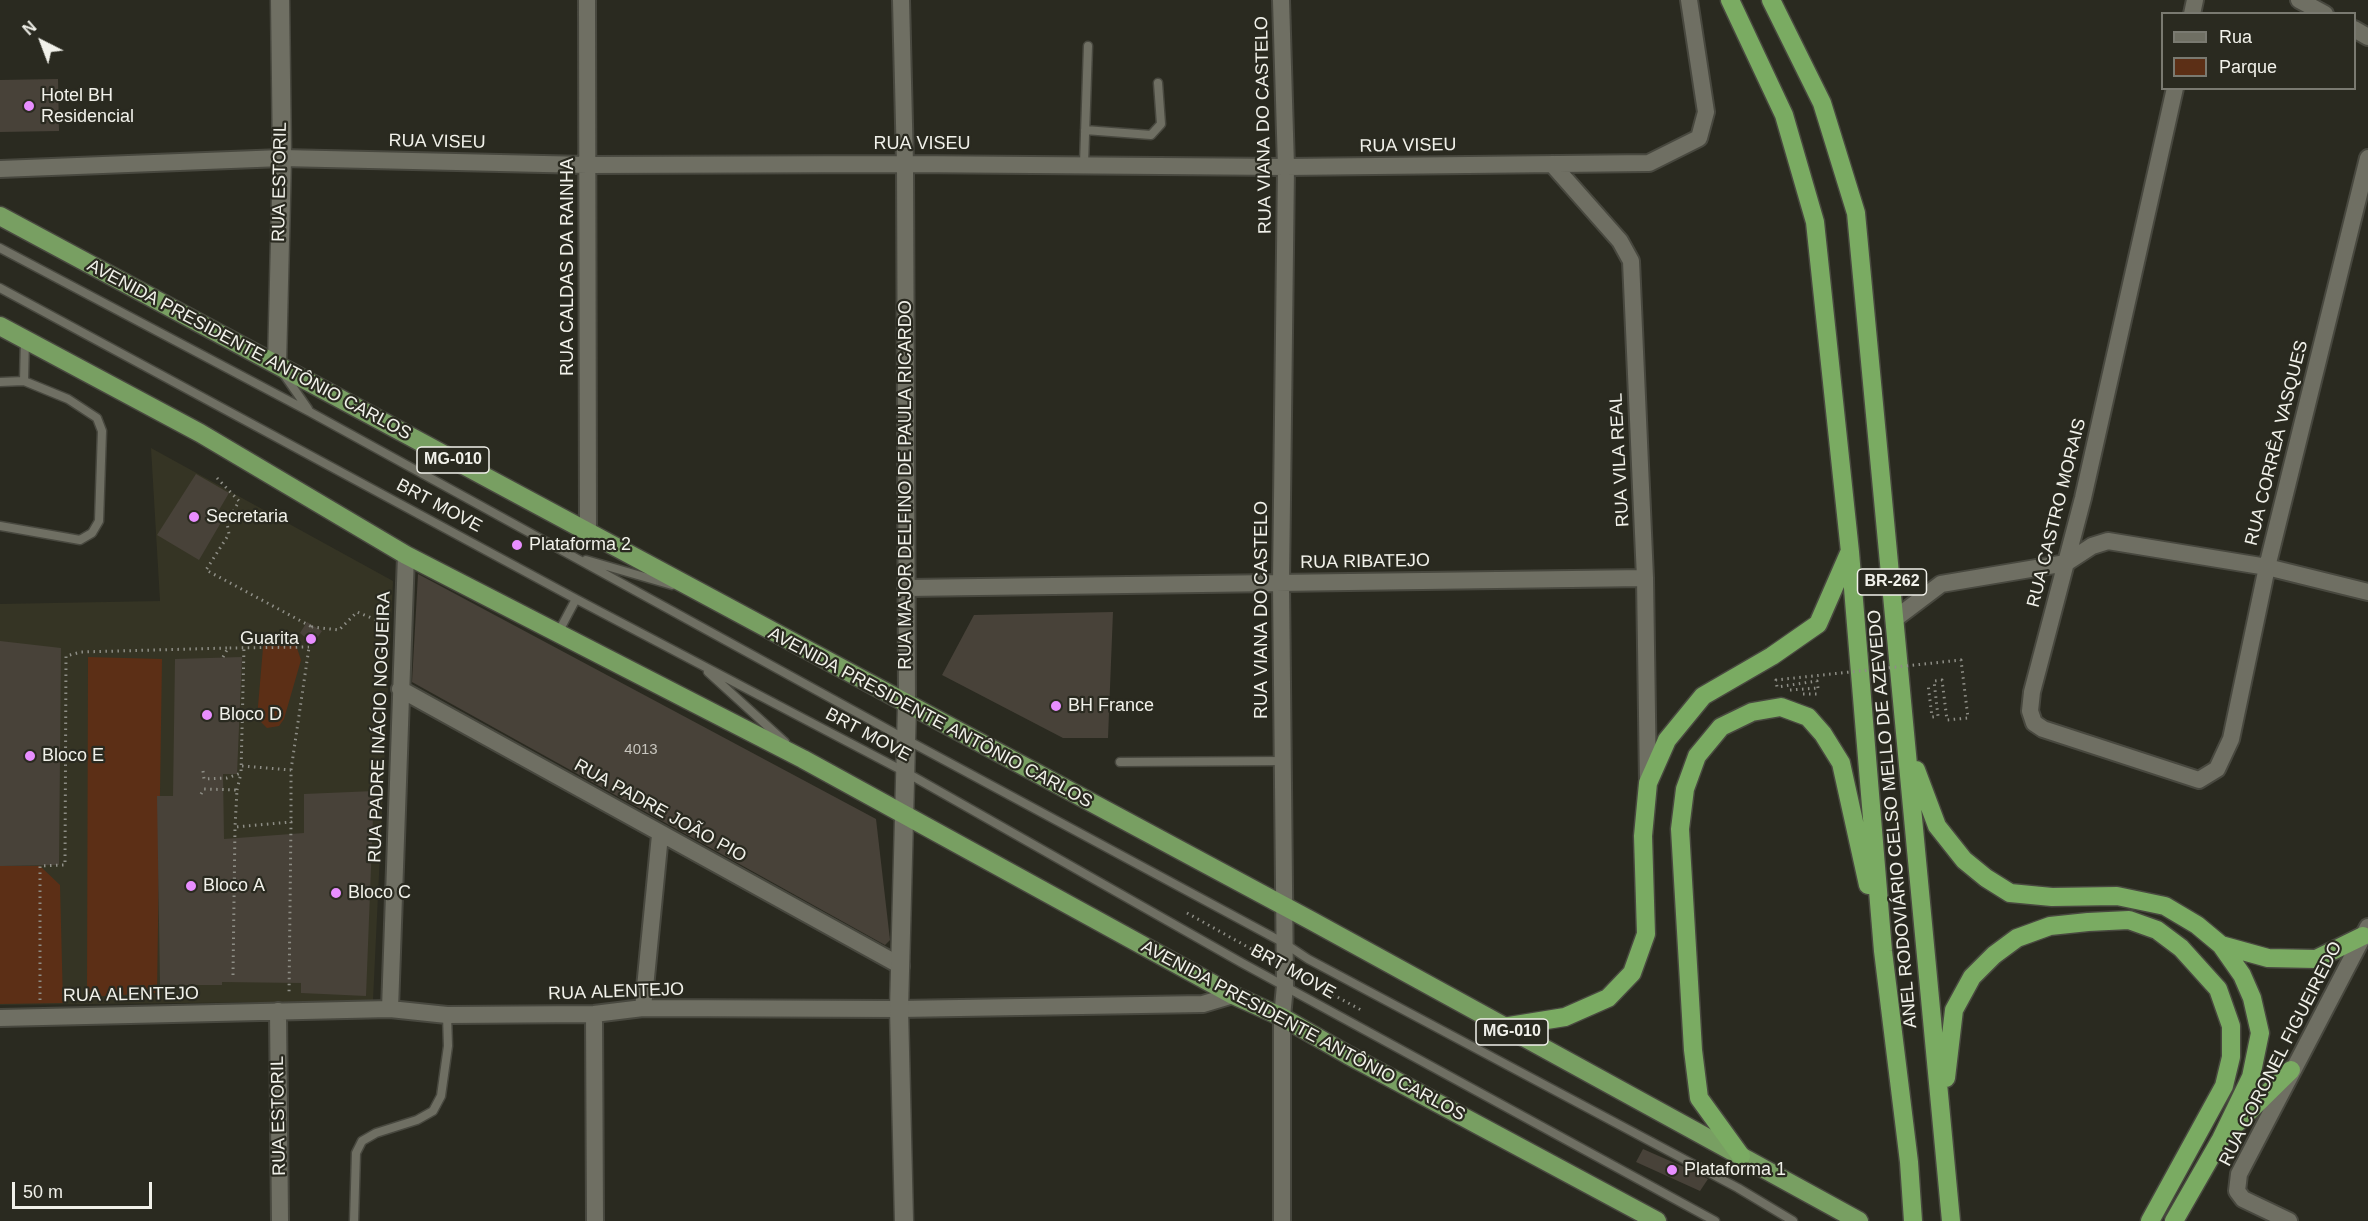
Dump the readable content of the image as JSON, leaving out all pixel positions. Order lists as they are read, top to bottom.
{
  "streets": {
    "highway": [
      "AVENIDA PRESIDENTE ANTÔNIO CARLOS",
      "MG-010",
      "BR-262",
      "ANEL RODOVIÁRIO CELSO MELLO DE AZEVEDO"
    ],
    "street": [
      "RUA VIANA DO CASTELO",
      "RUA VISEU",
      "RUA ESTORIL",
      "RUA CALDAS DA RAINHA",
      "RUA CORRÊA VASQUES",
      "RUA VILA REAL",
      "RUA MAJOR DELFINO DE PAULA RICARDO",
      "RUA CASTRO MORAIS",
      "RUA RIBATEJO",
      "RUA PADRE INÁCIO NOGUEIRA",
      "RUA PADRE JOÃO PIO",
      "RUA ALENTEJO",
      "RUA CORONEL FIGUEIREDO"
    ],
    "lane": ["BRT MOVE"]
  },
  "crossings": [
    ["RUA VIANA DO CASTELO", "RUA VISEU"],
    ["RUA VIANA DO CASTELO", "AVENIDA PRESIDENTE ANTÔNIO CARLOS"],
    ["RUA VIANA DO CASTELO", "BRT MOVE"],
    ["RUA VIANA DO CASTELO", "RUA RIBATEJO"],
    ["RUA VISEU", "RUA ESTORIL"],
    ["RUA VISEU", "RUA CALDAS DA RAINHA"],
    ["RUA VISEU", "RUA VILA REAL"],
    ["RUA VISEU", "RUA MAJOR DELFINO DE PAULA RICARDO"],
    ["RUA ESTORIL", "AVENIDA PRESIDENTE ANTÔNIO CARLOS"],
    ["RUA ESTORIL", "BRT MOVE"],
    ["RUA ESTORIL", "RUA ALENTEJO"],
    ["RUA CALDAS DA RAINHA", "AVENIDA PRESIDENTE ANTÔNIO CARLOS"],
    ["AVENIDA PRESIDENTE ANTÔNIO CARLOS", "RUA MAJOR DELFINO DE PAULA RICARDO"],
    ["AVENIDA PRESIDENTE ANTÔNIO CARLOS", "BRT MOVE"],
    ["AVENIDA PRESIDENTE ANTÔNIO CARLOS", "RUA PADRE INÁCIO NOGUEIRA"],
    ["AVENIDA PRESIDENTE ANTÔNIO CARLOS", "RUA ALENTEJO"],
    ["RUA CORRÊA VASQUES", "RUA CASTRO MORAIS"],
    ["RUA VILA REAL", "RUA RIBATEJO"],
    ["RUA MAJOR DELFINO DE PAULA RICARDO", "BRT MOVE"],
    ["RUA MAJOR DELFINO DE PAULA RICARDO", "RUA RIBATEJO"],
    ["RUA MAJOR DELFINO DE PAULA RICARDO", "RUA PADRE JOÃO PIO"],
    ["RUA MAJOR DELFINO DE PAULA RICARDO", "RUA ALENTEJO"],
    ["RUA PADRE INÁCIO NOGUEIRA", "RUA PADRE JOÃO PIO"],
    ["RUA PADRE INÁCIO NOGUEIRA", "RUA ALENTEJO"]
  ],
  "places": [
    "Hotel BH Residencial",
    "Secretaria",
    "Plataforma 2",
    "Guarita",
    "BH France",
    "Bloco D",
    "Bloco E",
    "Bloco A",
    "Bloco C",
    "Plataforma 1"
  ],
  "house_numbers": ["4013"],
  "legend": ["Rua", "Parque"],
  "scale_bar": "50 m",
  "north": "top left"
}
